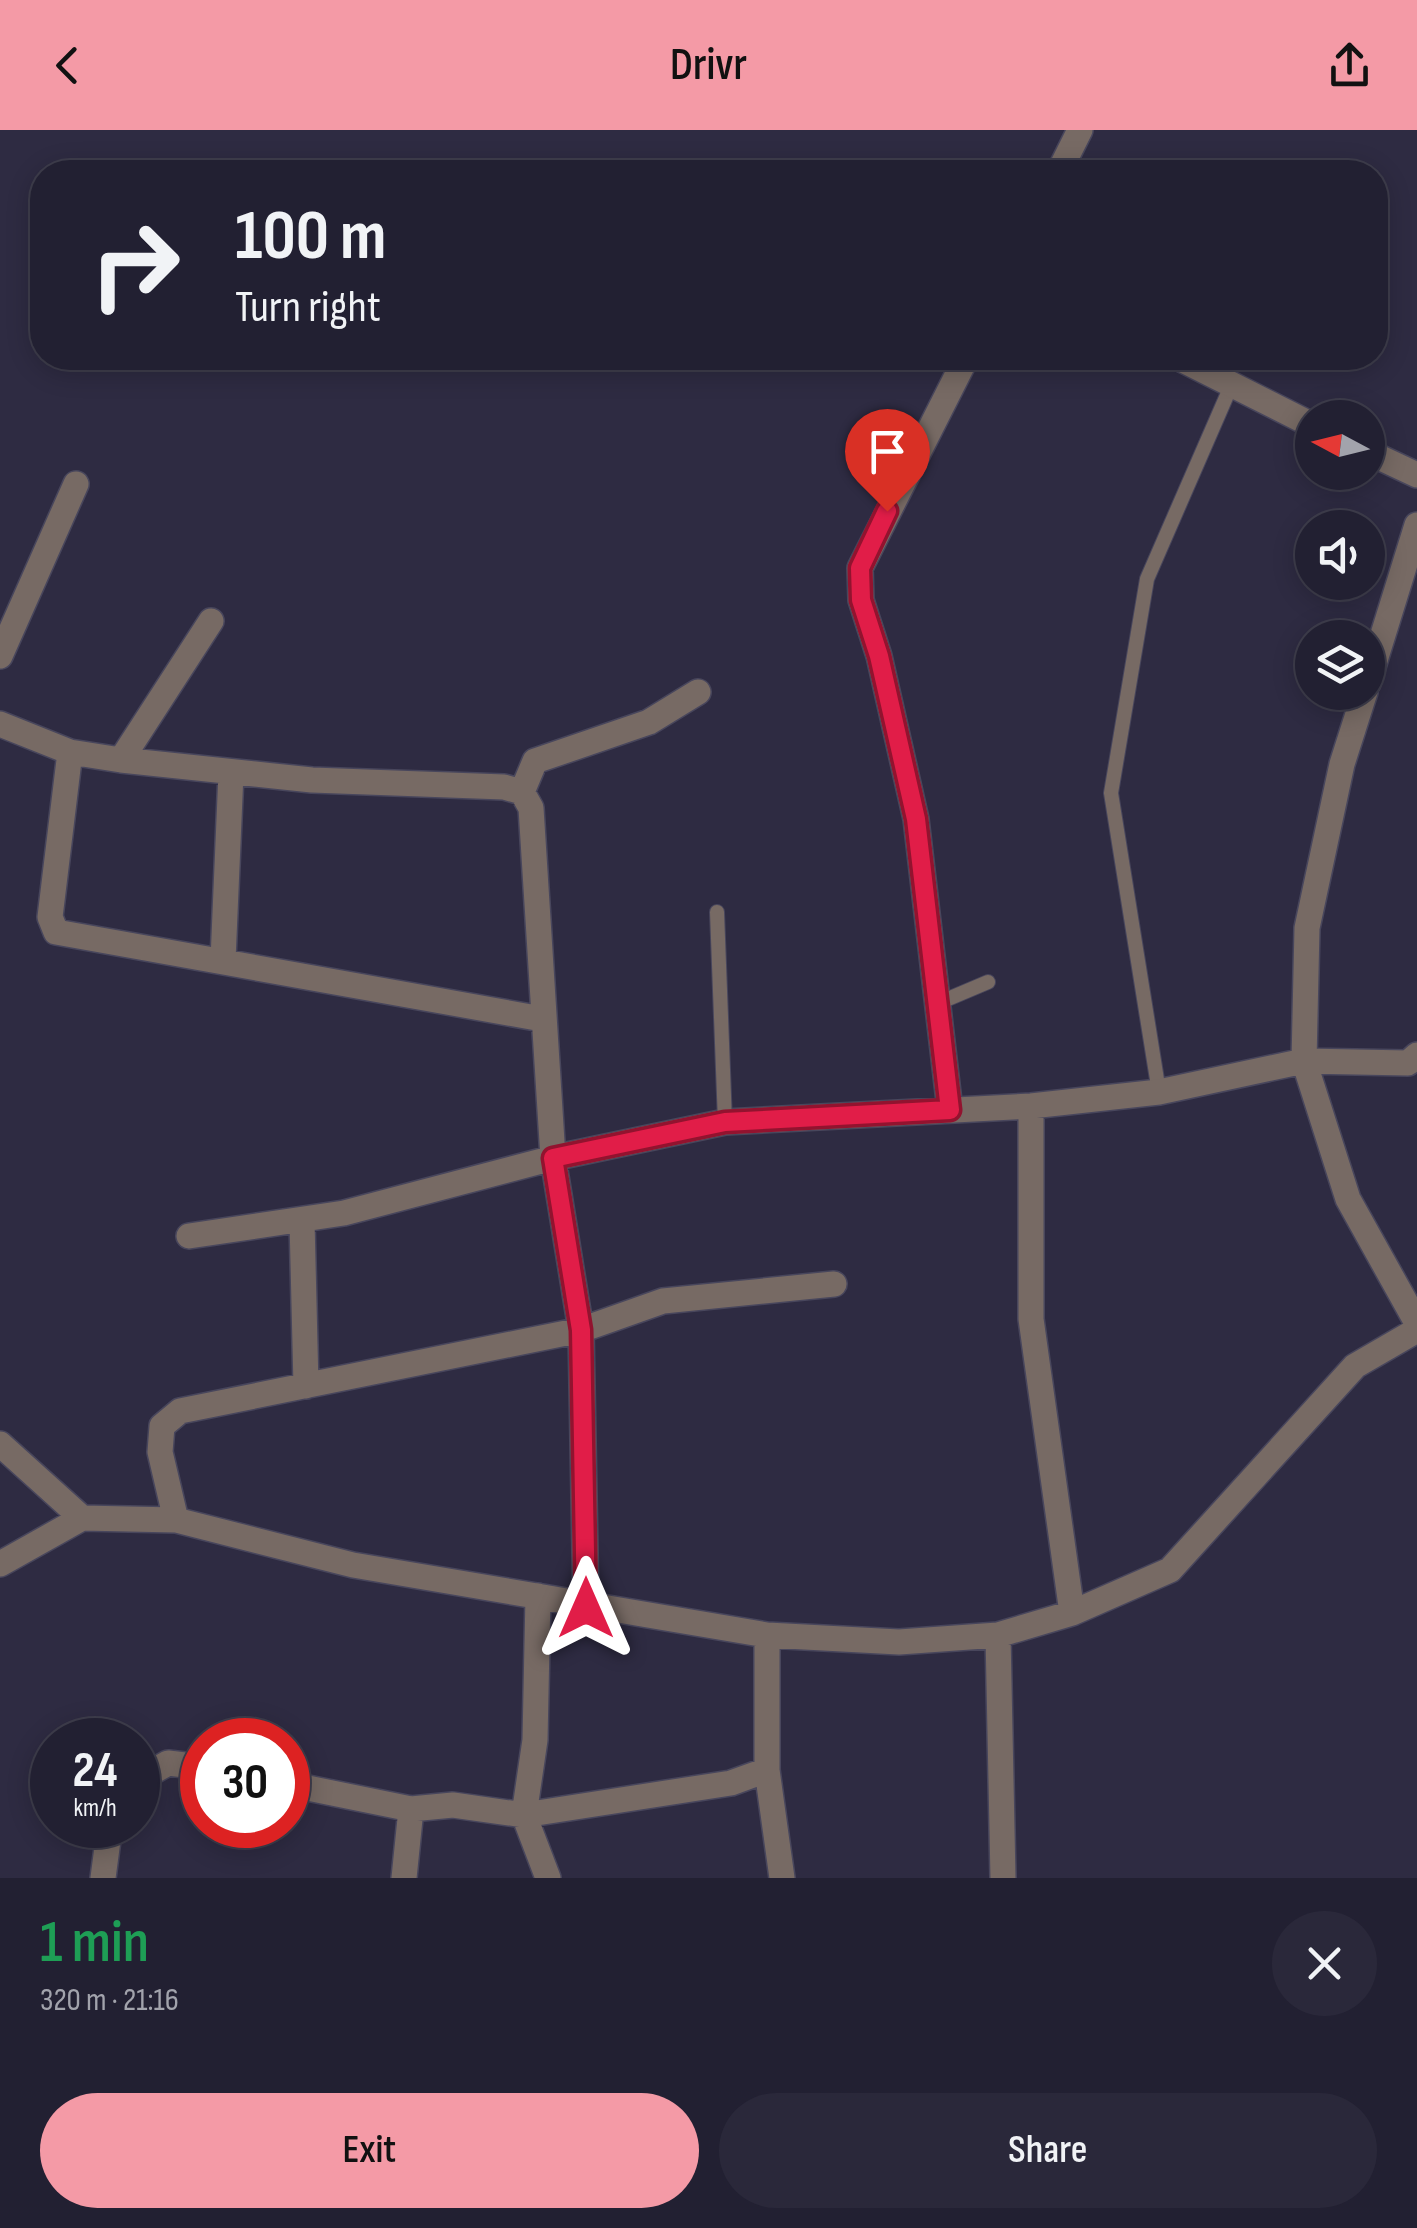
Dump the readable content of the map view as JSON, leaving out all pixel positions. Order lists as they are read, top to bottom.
{
  "north": "left",
  "page": {
    "header": "Drivr",
    "turn": ["100 m", "Turn right"],
    "speed": "24 km/h",
    "limit": "30",
    "heading": ["1 min", "320 m · 21:16"],
    "buttons": ["Exit", "Share"]
  }
}
